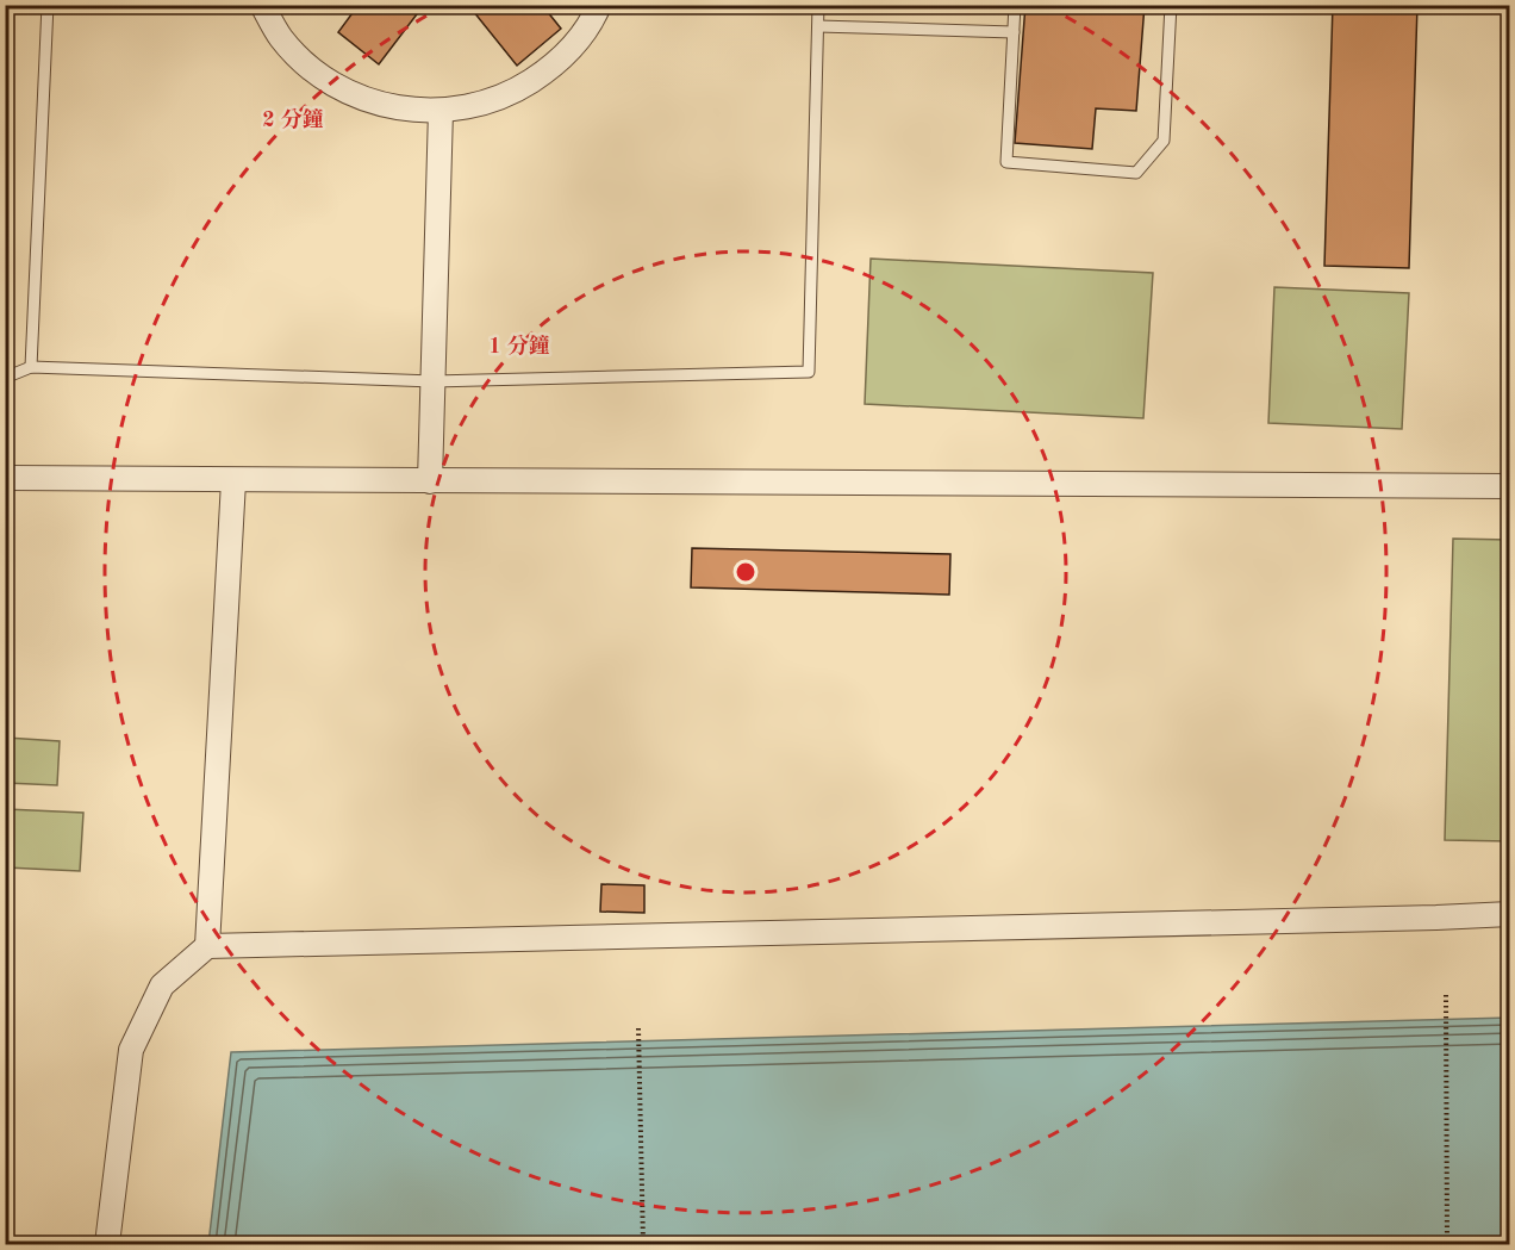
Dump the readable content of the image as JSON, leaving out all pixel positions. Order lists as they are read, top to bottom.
{
  "rings": ["2 分鐘", "1 分鐘"]
}
